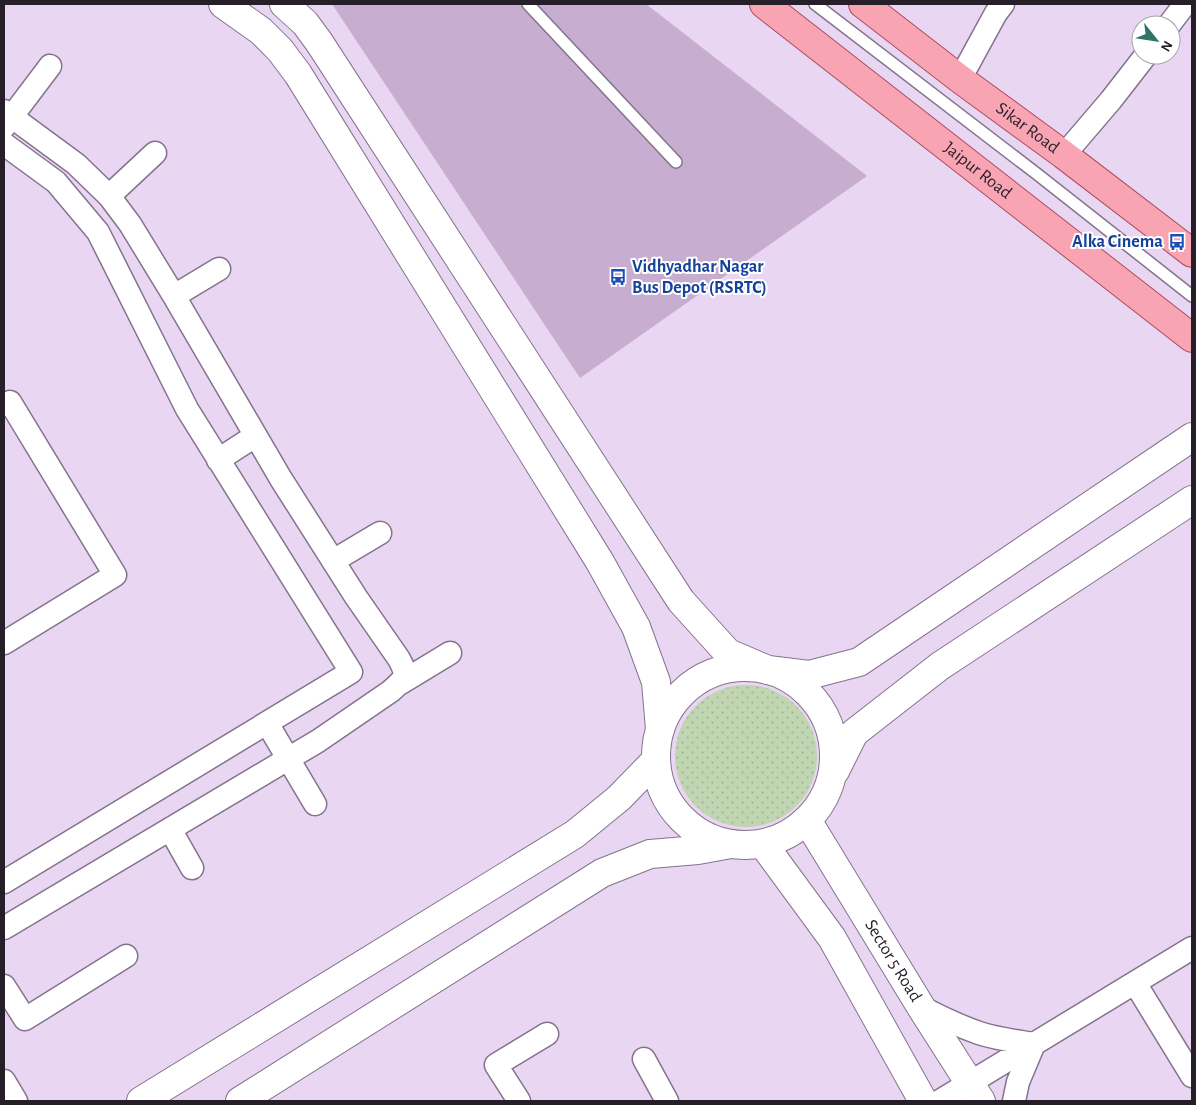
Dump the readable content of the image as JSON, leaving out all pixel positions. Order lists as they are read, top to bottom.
{
  "streets": {
    "main road": ["Sikar Road", "Jaipur Road", "Sector 5 Road"]
  },
  "places": {
    "bus stop": ["Alka Cinema", "Vidhyadhar Nagar Bus Depot (RSRTC)"]
  },
  "north": "bottom right"
}
